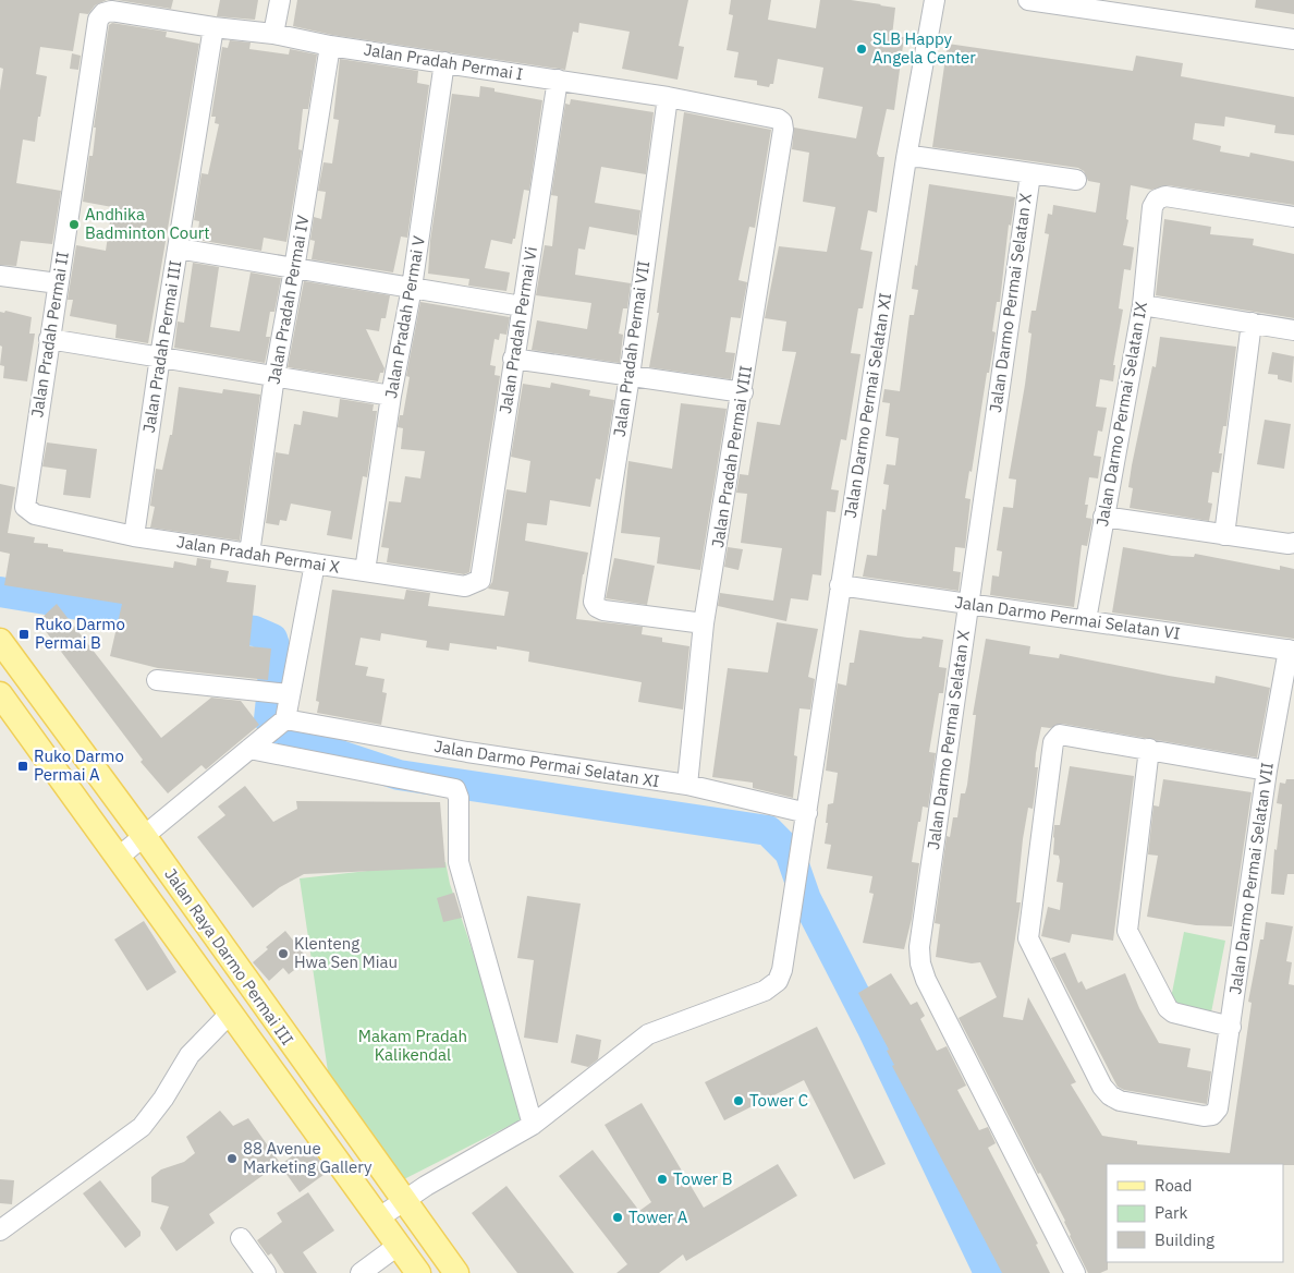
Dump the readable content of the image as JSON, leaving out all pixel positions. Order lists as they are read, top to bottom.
{
  "streets": {
    "main road": ["Jalan Raya Darmo Permai III"],
    "street": [
      "Jalan Pradah Permai I",
      "Jalan Pradah Permai IV",
      "Jalan Darmo Permai Selatan X",
      "Jalan Pradah Permai V",
      "Jalan Pradah Permai Vi",
      "Jalan Pradah Permai II",
      "Jalan Pradah Permai III",
      "Jalan Pradah Permai VII",
      "Jalan Darmo Permai Selatan XI",
      "Jalan Darmo Permai Selatan IX",
      "Jalan Pradah Permai VIII",
      "Jalan Pradah Permai X",
      "Jalan Darmo Permai Selatan VI",
      "Jalan Darmo Permai Selatan VII"
    ]
  },
  "crossings": [
    ["Jalan Pradah Permai I", "Jalan Pradah Permai IV"],
    ["Jalan Pradah Permai I", "Jalan Pradah Permai V"],
    ["Jalan Pradah Permai I", "Jalan Pradah Permai Vi"],
    ["Jalan Pradah Permai I", "Jalan Pradah Permai II"],
    ["Jalan Pradah Permai I", "Jalan Pradah Permai III"],
    ["Jalan Pradah Permai I", "Jalan Pradah Permai VII"],
    ["Jalan Pradah Permai I", "Jalan Pradah Permai VIII"],
    ["Jalan Pradah Permai IV", "Jalan Pradah Permai X"],
    ["Jalan Darmo Permai Selatan X", "Jalan Darmo Permai Selatan XI"],
    ["Jalan Darmo Permai Selatan X", "Jalan Darmo Permai Selatan VI"],
    ["Jalan Pradah Permai V", "Jalan Pradah Permai X"],
    ["Jalan Pradah Permai Vi", "Jalan Pradah Permai X"],
    ["Jalan Pradah Permai II", "Jalan Pradah Permai X"],
    ["Jalan Pradah Permai III", "Jalan Pradah Permai X"],
    ["Jalan Pradah Permai VII", "Jalan Pradah Permai VIII"],
    ["Jalan Darmo Permai Selatan XI", "Jalan Pradah Permai VIII"],
    ["Jalan Darmo Permai Selatan XI", "Jalan Darmo Permai Selatan VI"],
    ["Jalan Darmo Permai Selatan IX", "Jalan Darmo Permai Selatan VI"],
    ["Jalan Darmo Permai Selatan VI", "Jalan Darmo Permai Selatan VII"]
  ],
  "parks": ["Makam Pradah Kalikendal"],
  "places": {
    "other": [
      "SLB Happy Angela Center",
      "Andhika Badminton Court",
      "Klenteng Hwa Sen Miau",
      "Tower C",
      "88 Avenue Marketing Gallery",
      "Tower B",
      "Tower A"
    ],
    "transit": ["Ruko Darmo Permai B", "Ruko Darmo Permai A"]
  },
  "legend": ["Road", "Park", "Building"]
}
